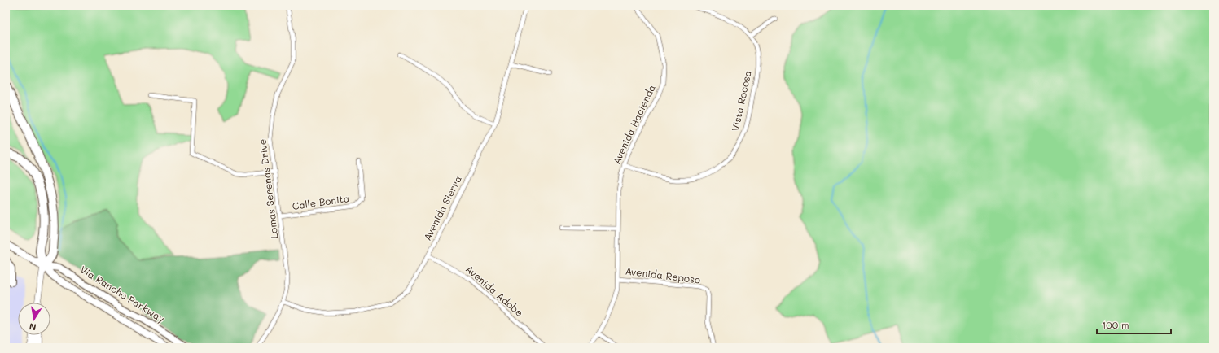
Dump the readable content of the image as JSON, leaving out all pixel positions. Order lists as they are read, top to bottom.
{
  "streets": {
    "main road": ["Via Rancho Parkway"],
    "street": [
      "Vista Rocosa",
      "Avenida Hacienda",
      "Lomas Serenas Drive",
      "Calle Bonita",
      "Avenida Sierra",
      "Avenida Reposo",
      "Avenida Adobe"
    ]
  },
  "crossings": [
    ["Vista Rocosa", "Avenida Hacienda"],
    ["Avenida Hacienda", "Avenida Reposo"],
    ["Lomas Serenas Drive", "Calle Bonita"],
    ["Lomas Serenas Drive", "Avenida Sierra"],
    ["Avenida Sierra", "Avenida Adobe"]
  ],
  "scale_bar": "100 m",
  "north": "bottom"
}
